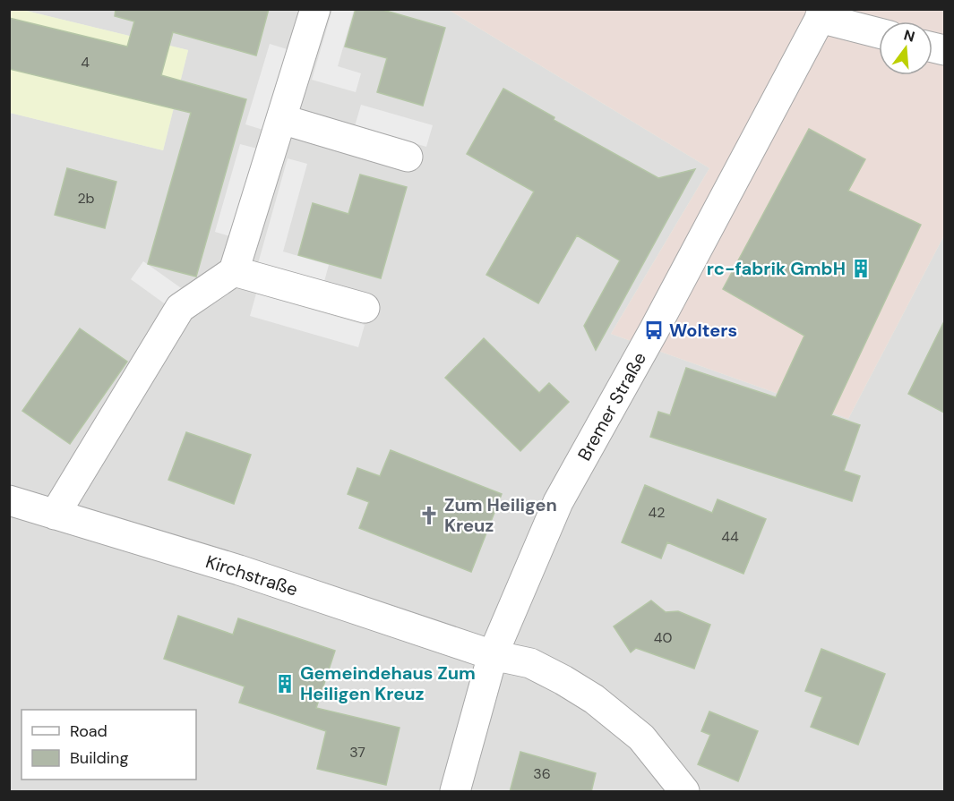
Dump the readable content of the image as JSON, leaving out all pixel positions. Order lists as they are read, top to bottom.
{
  "streets": {
    "street": ["Bremer Straße", "Kirchstraße"]
  },
  "crossings": [
    ["Bremer Straße", "Kirchstraße"]
  ],
  "places": {
    "building": ["rc-fabrik GmbH", "Gemeindehaus Zum Heiligen Kreuz"],
    "bus stop": ["Wolters"],
    "church": ["Zum Heiligen Kreuz"]
  },
  "house_numbers": [
    "4",
    "2b",
    "42",
    "44",
    "40",
    "37",
    "36"
  ],
  "legend": ["Road", "Building"],
  "north": "top"
}
